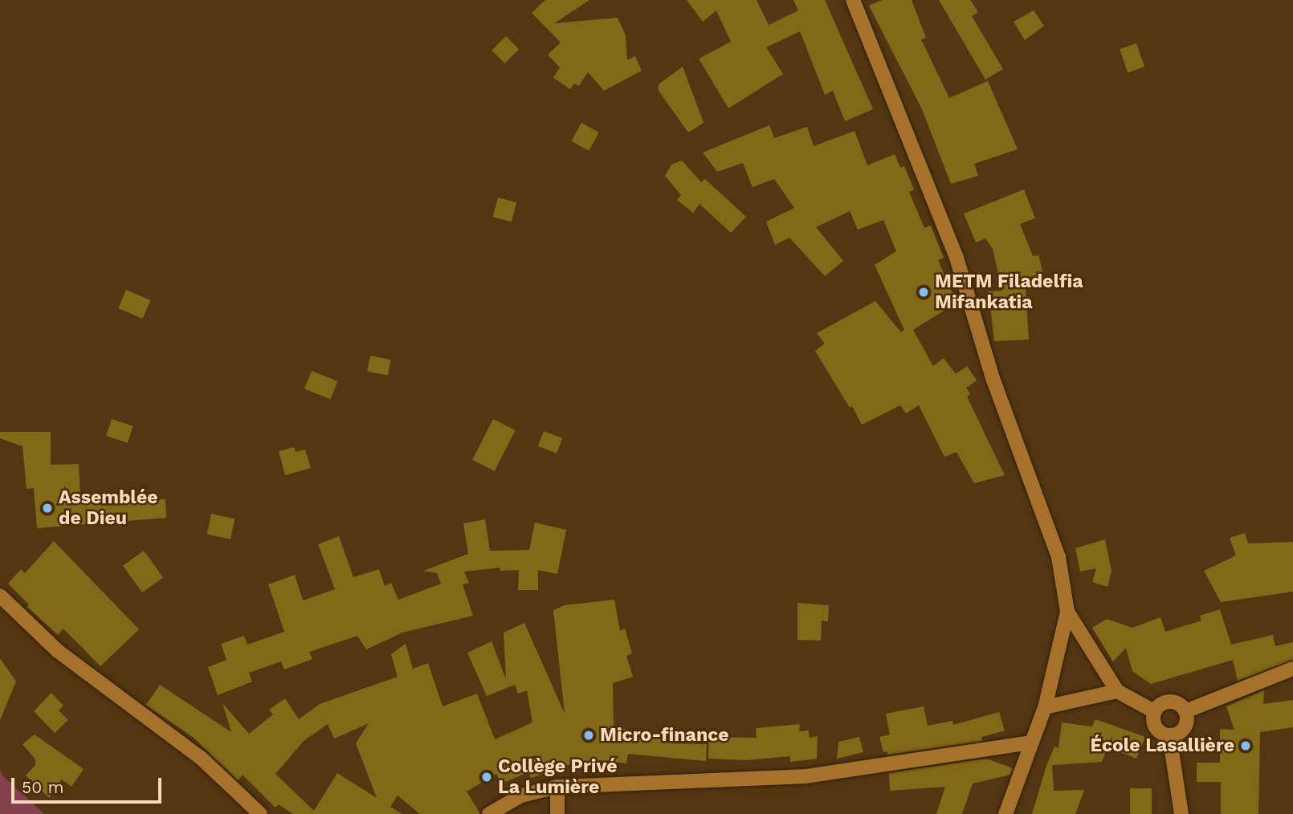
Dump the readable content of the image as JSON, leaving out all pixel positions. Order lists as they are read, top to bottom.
{
  "places": [
    "METM Filadelfia Mifankatia",
    "Assemblée de Dieu",
    "Micro-finance",
    "École Lasallière",
    "Collège Privé La Lumière"
  ],
  "scale_bar": "50 m"
}
